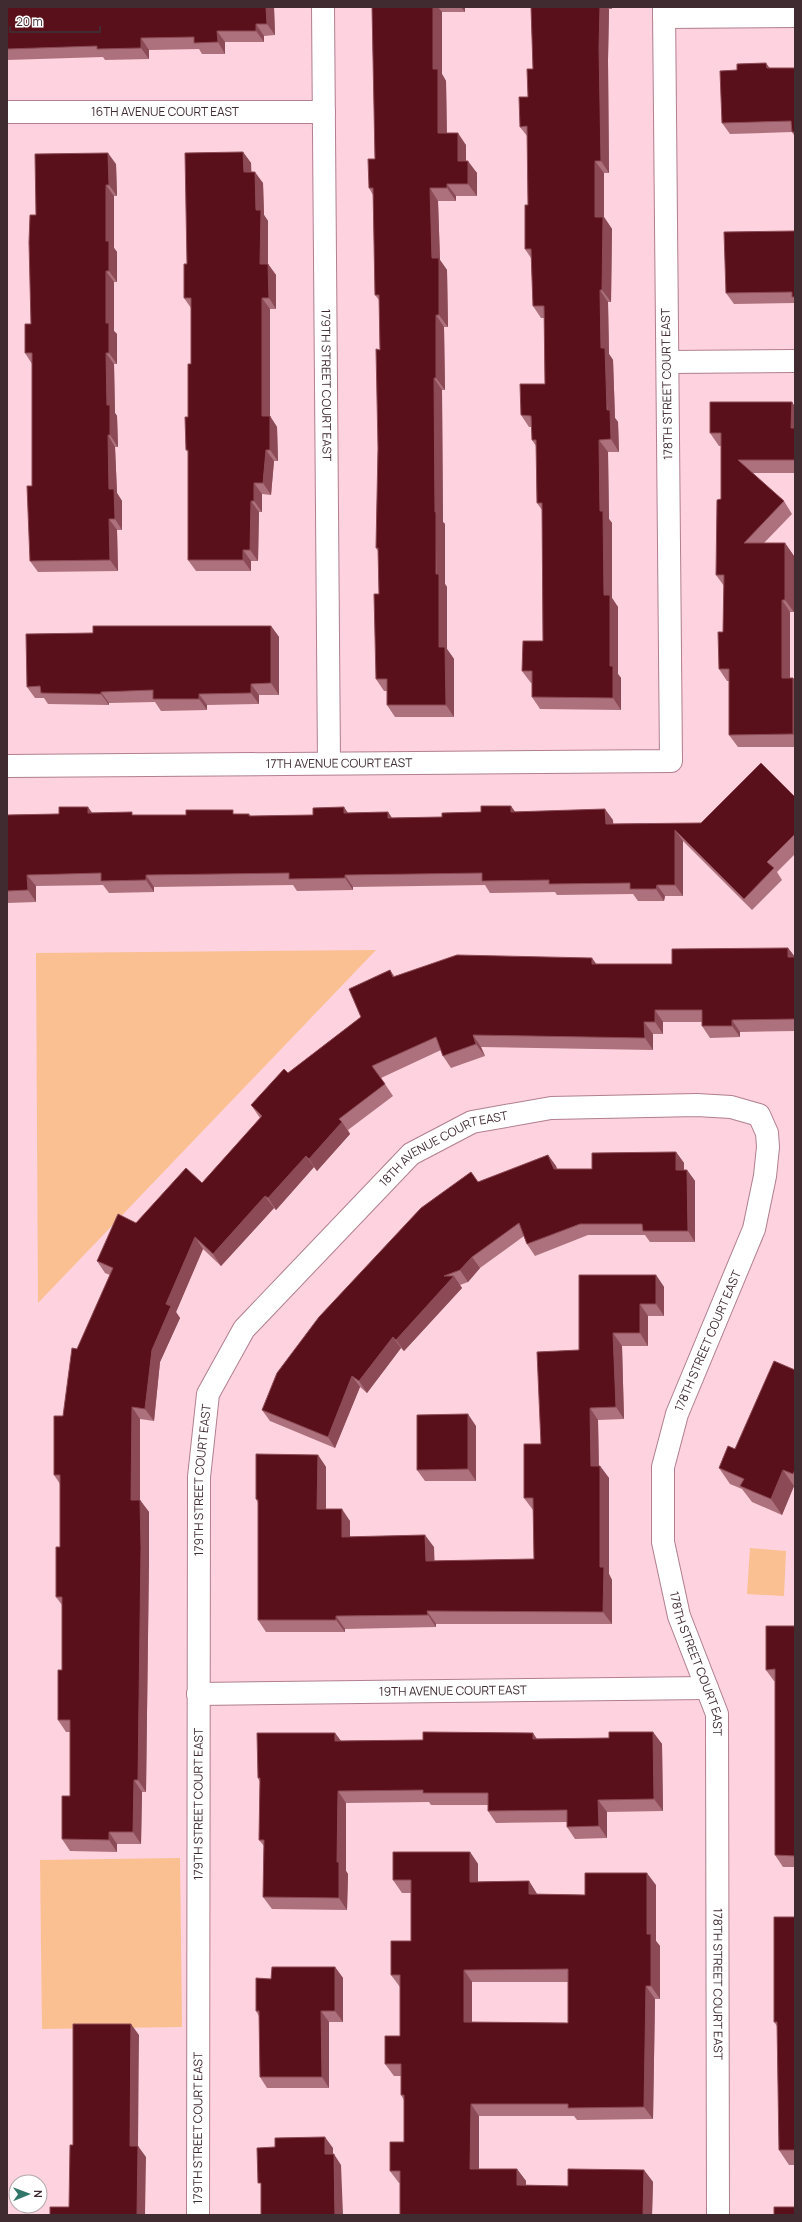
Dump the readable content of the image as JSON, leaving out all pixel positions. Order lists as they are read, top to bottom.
{
  "streets": {
    "street": [
      "16TH AVENUE COURT EAST",
      "178TH STREET COURT EAST",
      "179TH STREET COURT EAST",
      "17TH AVENUE COURT EAST",
      "18TH AVENUE COURT EAST",
      "19TH AVENUE COURT EAST"
    ]
  },
  "crossings": [
    ["16TH AVENUE COURT EAST", "179TH STREET COURT EAST"],
    ["178TH STREET COURT EAST", "17TH AVENUE COURT EAST"],
    ["178TH STREET COURT EAST", "18TH AVENUE COURT EAST"],
    ["178TH STREET COURT EAST", "19TH AVENUE COURT EAST"],
    ["179TH STREET COURT EAST", "17TH AVENUE COURT EAST"],
    ["179TH STREET COURT EAST", "18TH AVENUE COURT EAST"],
    ["179TH STREET COURT EAST", "19TH AVENUE COURT EAST"]
  ],
  "scale_bar": "20 m",
  "north": "right"
}
